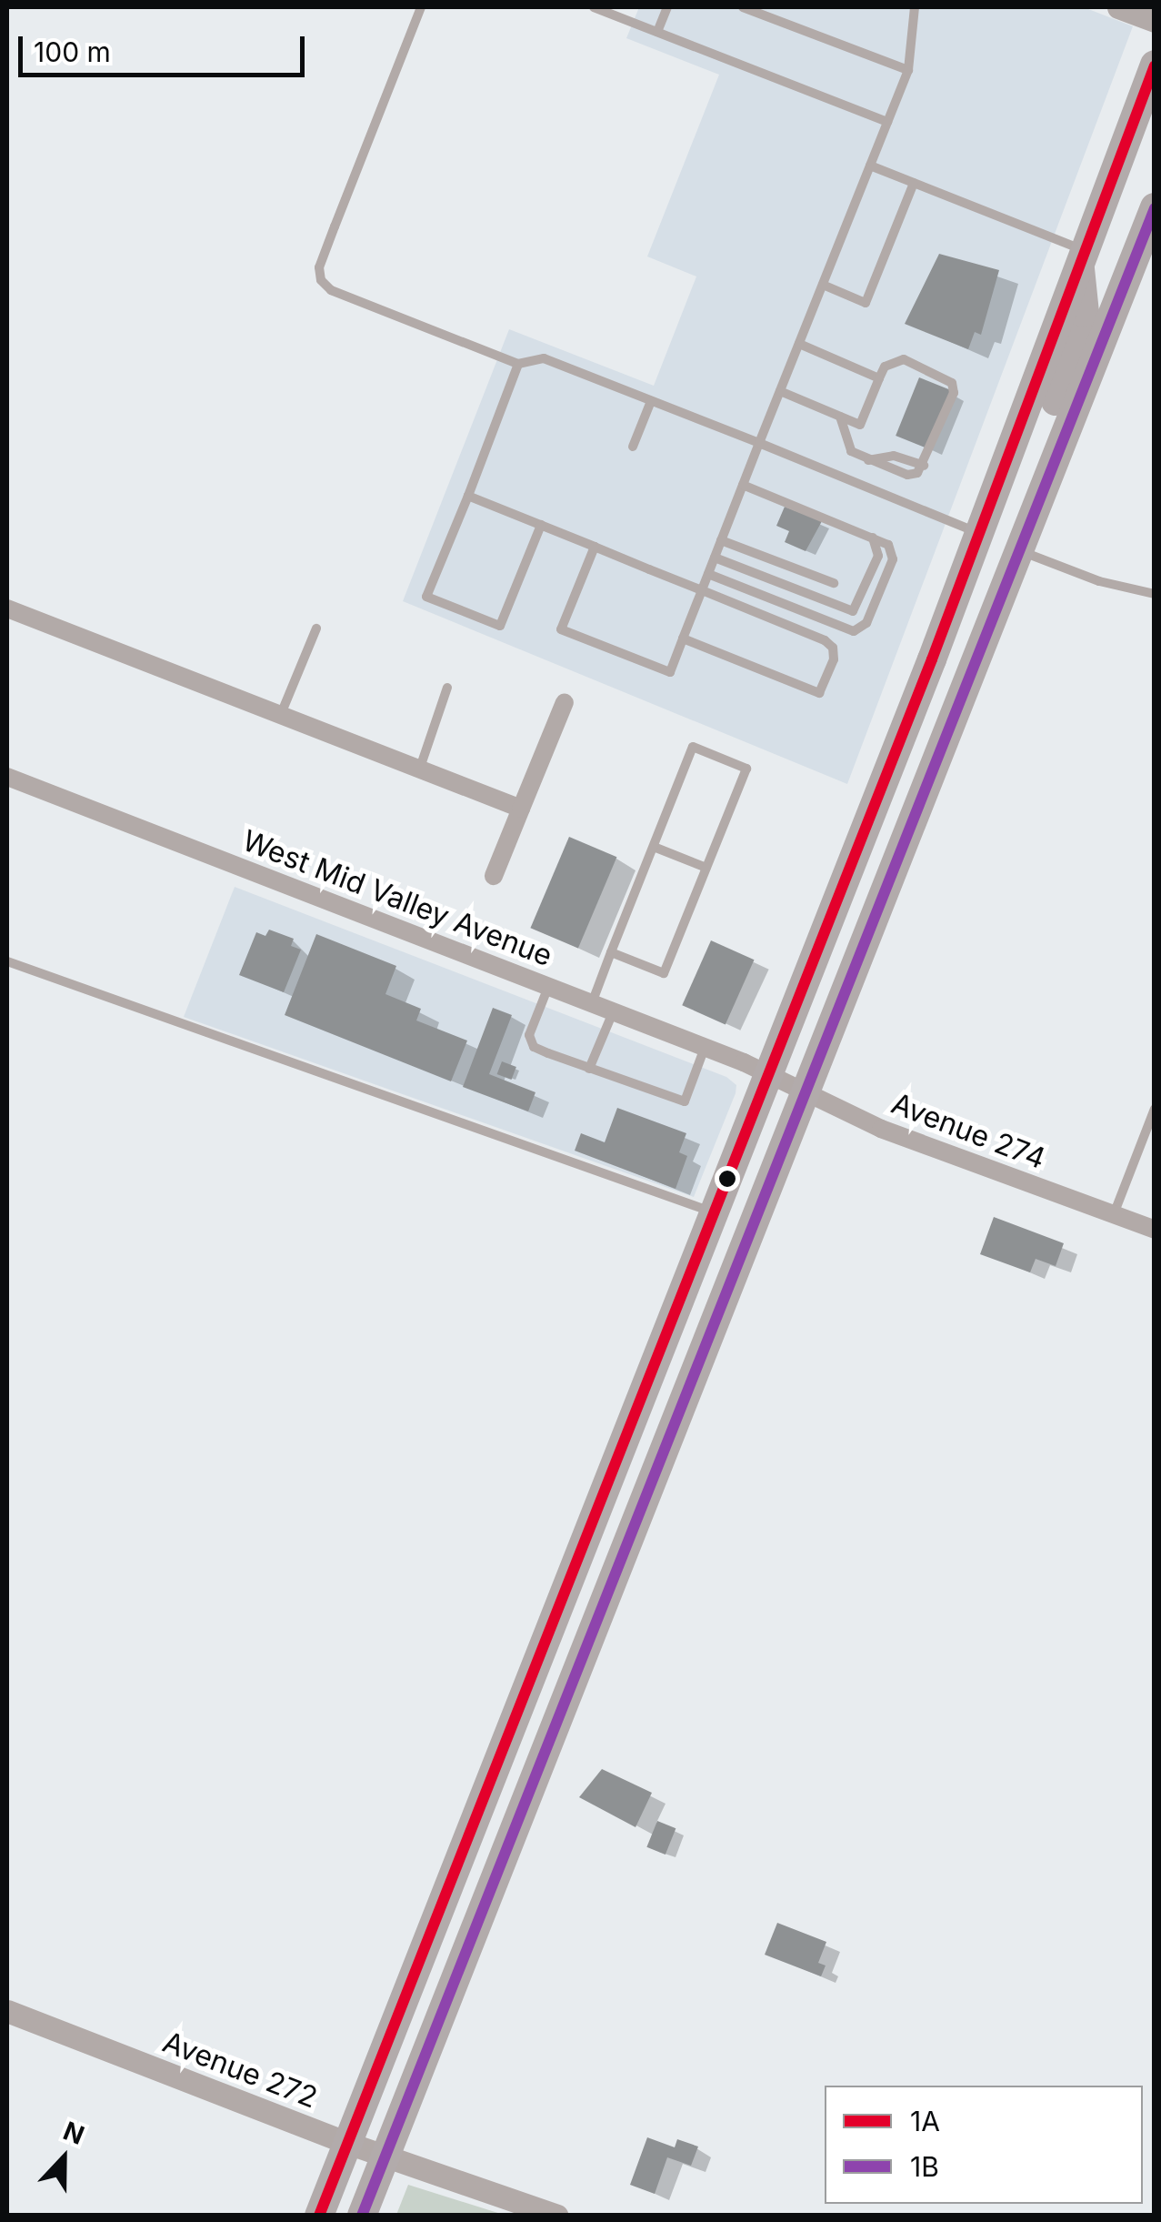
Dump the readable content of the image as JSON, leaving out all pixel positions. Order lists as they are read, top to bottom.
{
  "streets": {
    "street": ["West Mid Valley Avenue", "Avenue 274", "Avenue 272"]
  },
  "crossings": [
    ["West Mid Valley Avenue", "Avenue 274"]
  ],
  "lines": ["transit line 1A", "transit line 1B"],
  "legend": ["1A", "1B"],
  "scale_bar": "100 m",
  "north": "top"
}
